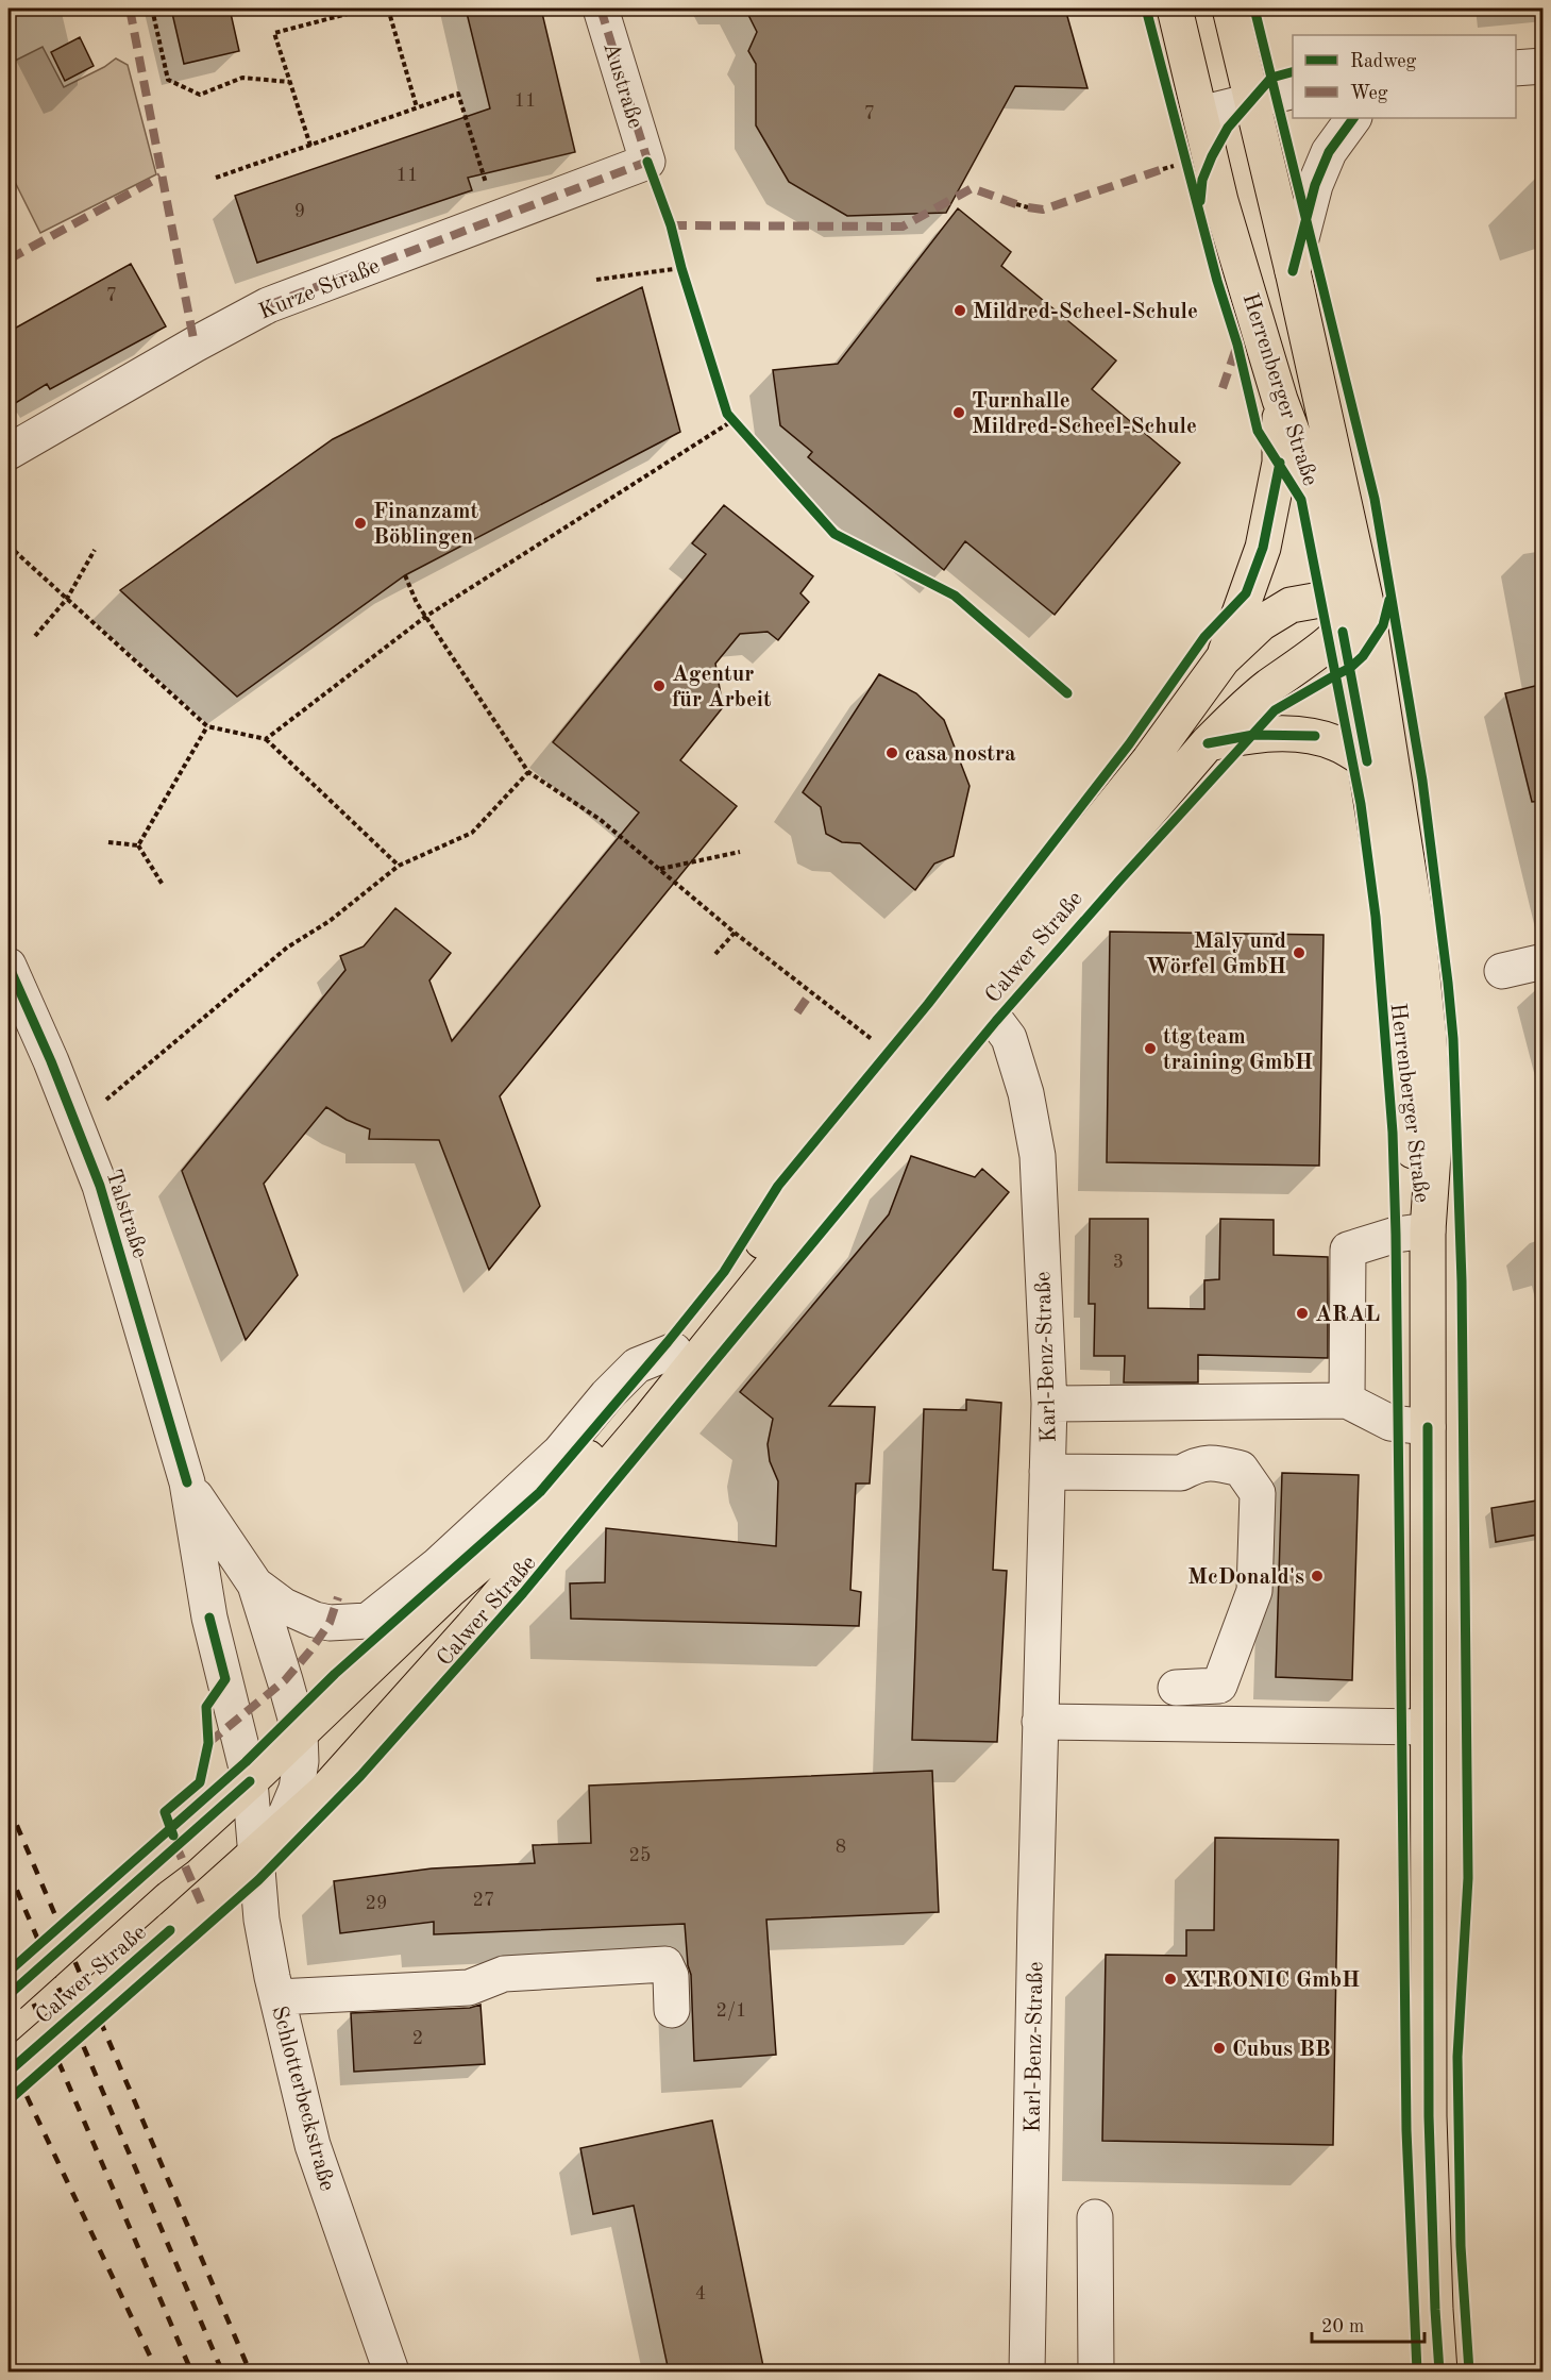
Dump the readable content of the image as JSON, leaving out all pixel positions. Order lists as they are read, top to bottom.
{
  "streets": {
    "main road": ["Herrenberger Straße", "Calwer Straße"],
    "street": [
      "Austraße",
      "Kurze Straße",
      "Talstraße",
      "Karl-Benz-Straße",
      "Schlotterbeckstraße"
    ]
  },
  "crossings": [
    ["Austraße", "Kurze Straße"],
    ["Herrenberger Straße", "Calwer Straße"],
    ["Calwer Straße", "Talstraße"],
    ["Calwer Straße", "Karl-Benz-Straße"],
    ["Calwer Straße", "Schlotterbeckstraße"],
    ["Talstraße", "Schlotterbeckstraße"]
  ],
  "places": [
    "Mildred-Scheel-Schule",
    "Turnhalle Mildred-Scheel-Schule",
    "Finanzamt Böblingen",
    "Agentur für Arbeit",
    "casa nostra",
    "Maly und Wörfel GmbH",
    "ttg team training GmbH",
    "ARAL",
    "McDonald's",
    "XTRONIC GmbH",
    "Cubus BB"
  ],
  "house_numbers": [
    "11",
    "7",
    "11",
    "9",
    "7",
    "3",
    "8",
    "25",
    "27",
    "29",
    "2/1",
    "2",
    "4"
  ],
  "legend": ["Radweg", "Weg"],
  "scale_bar": "20 m"
}
